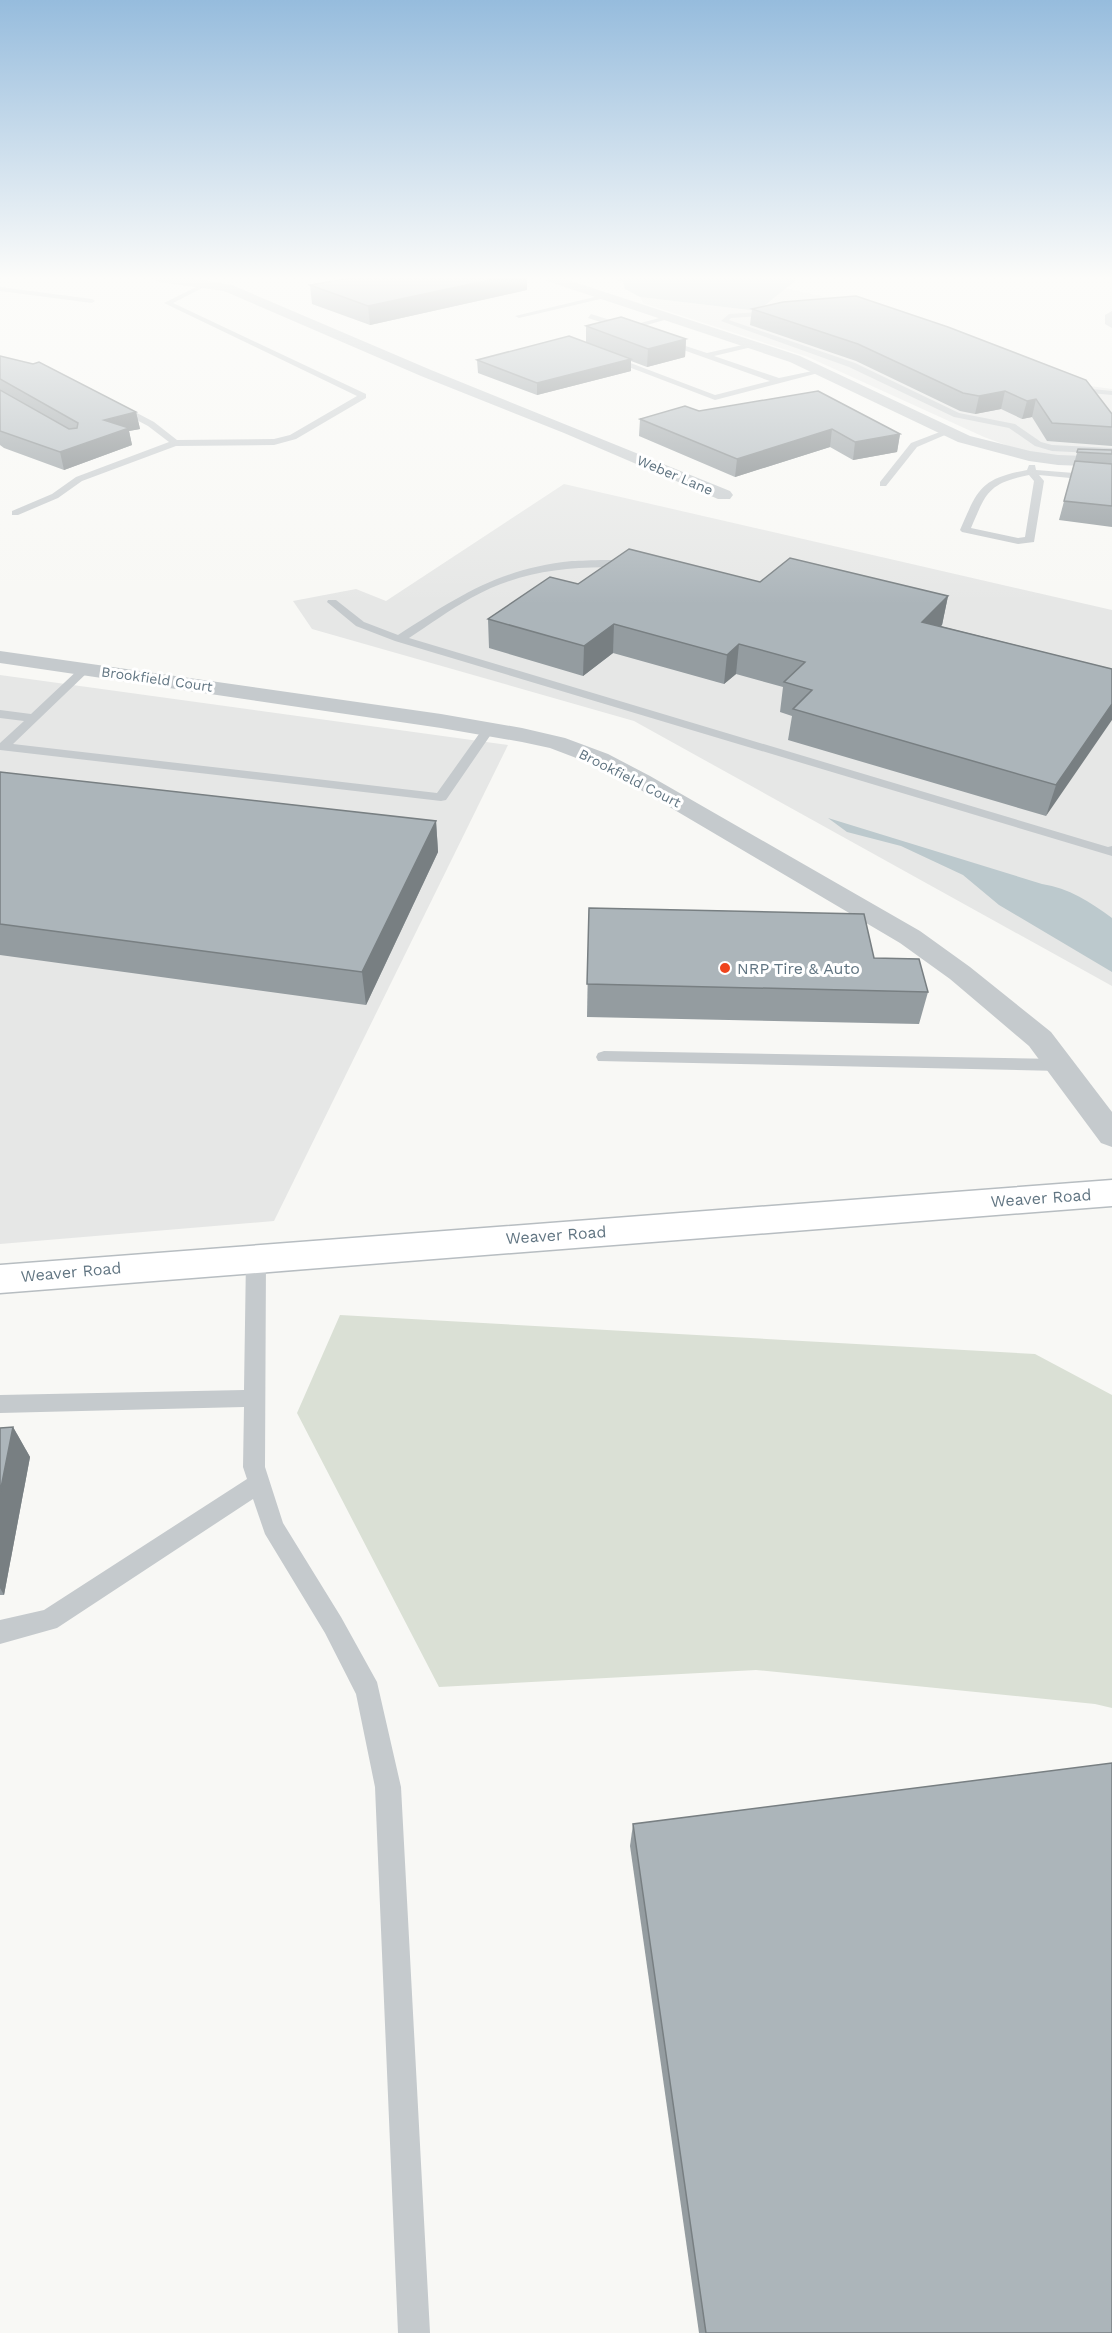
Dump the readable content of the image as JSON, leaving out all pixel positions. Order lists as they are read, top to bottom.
{
  "streets": {
    "main road": ["Weaver Road"],
    "street": ["Weber Lane", "Brookfield Court"]
  },
  "places": ["NRP Tire & Auto"]
}
